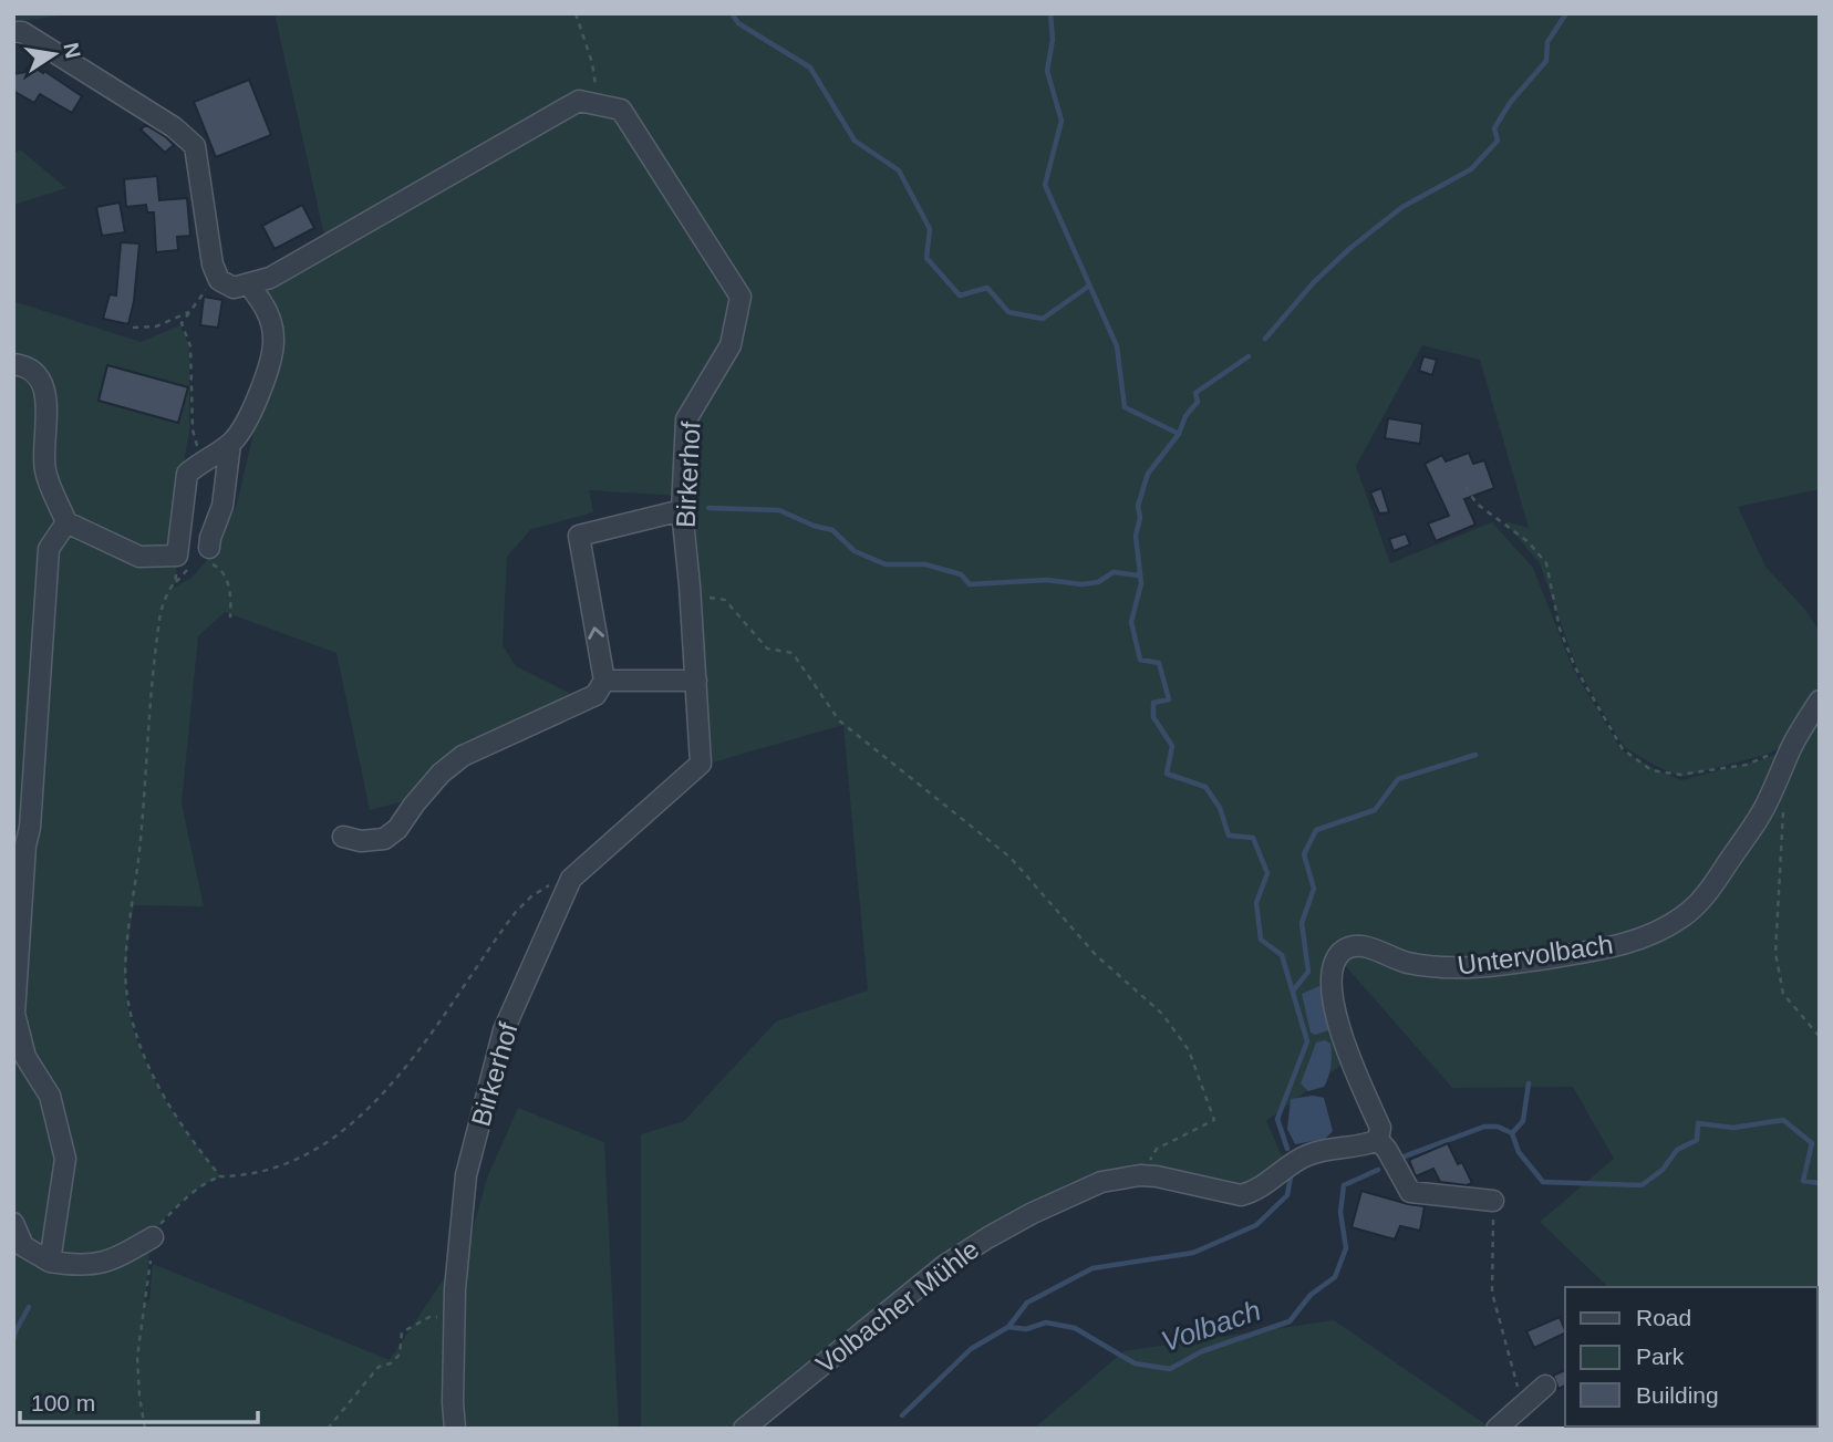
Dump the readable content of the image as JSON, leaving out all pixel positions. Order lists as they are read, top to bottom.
{
  "streets": {
    "street": ["Birkerhof", "Untervolbach", "Volbacher Mühle"]
  },
  "crossings": [
    ["Untervolbach", "Volbacher Mühle"]
  ],
  "water": ["Volbach"],
  "legend": ["Road", "Park", "Building"],
  "scale_bar": "100 m",
  "north": "right"
}
